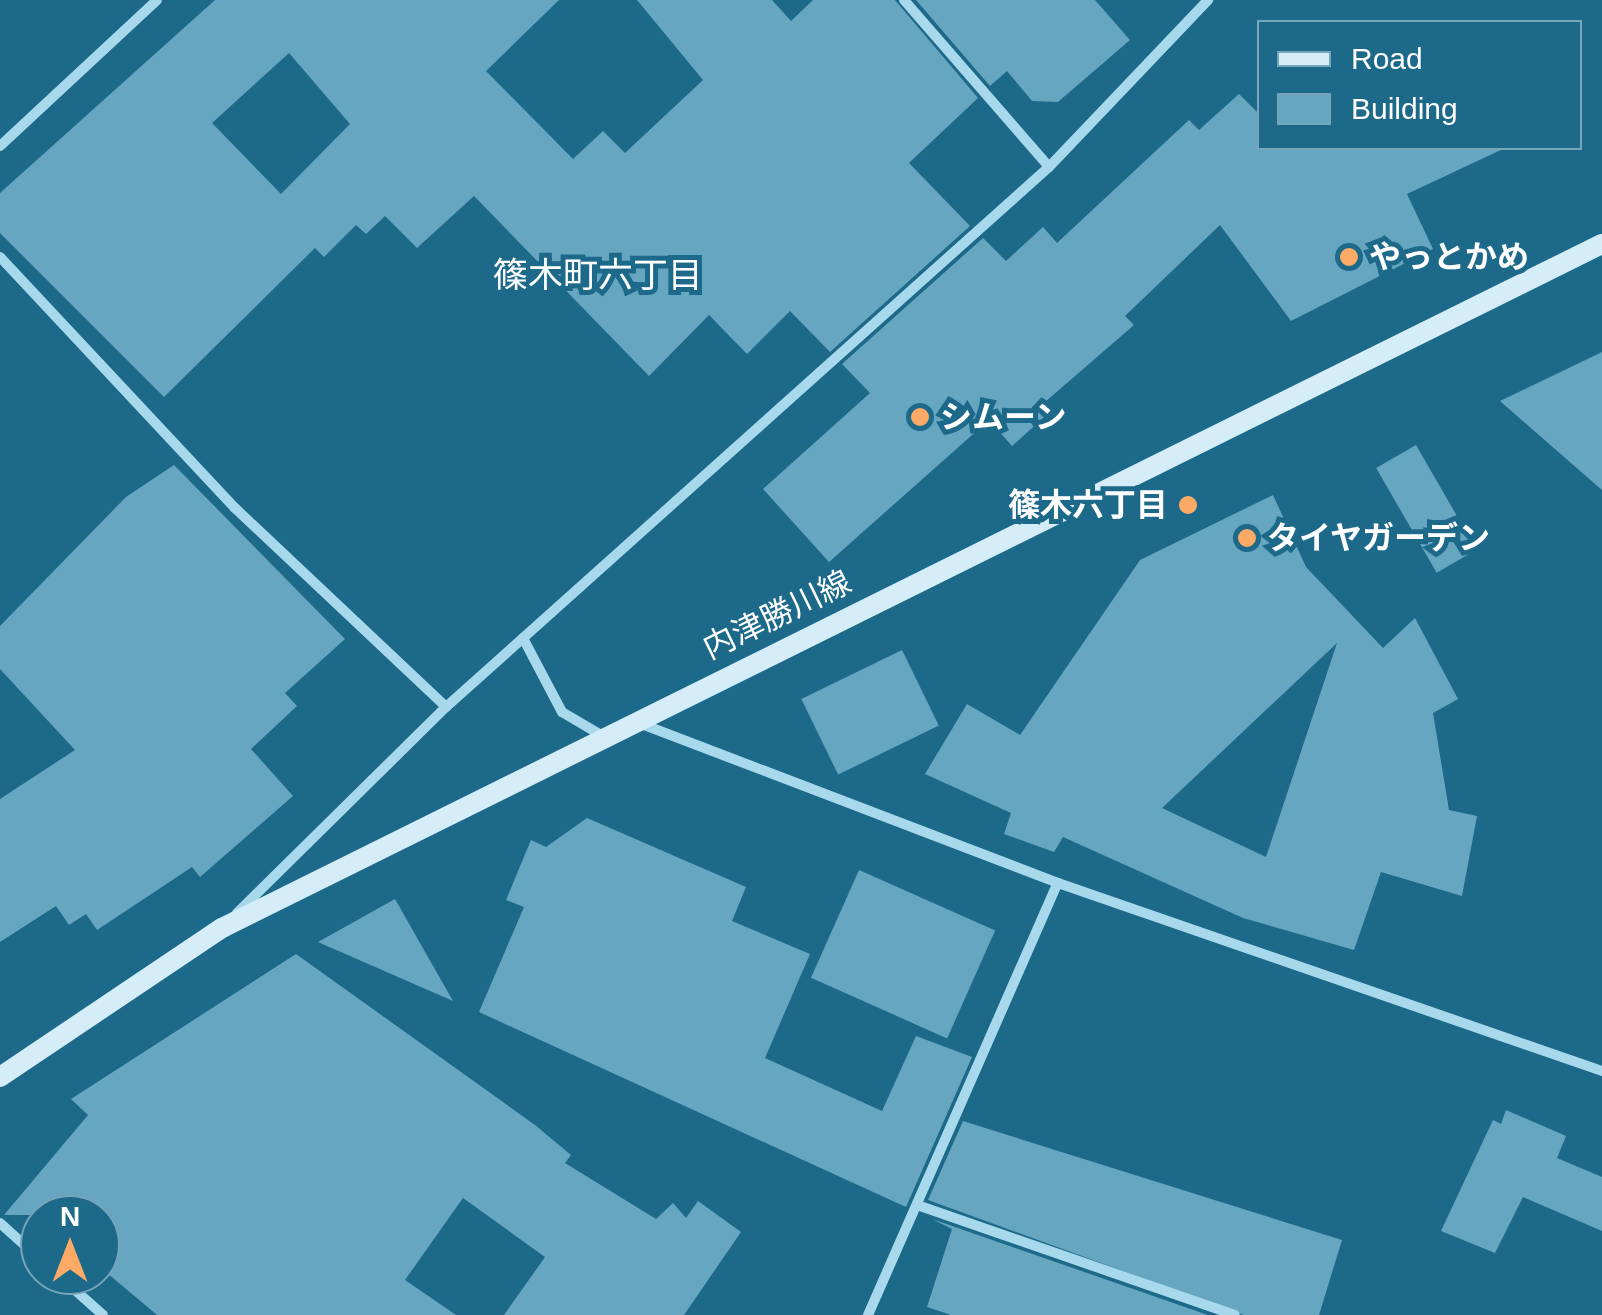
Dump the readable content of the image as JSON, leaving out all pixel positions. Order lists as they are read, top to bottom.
{
  "streets": {
    "main road": ["内津勝川線"]
  },
  "districts": ["篠木町六丁目"],
  "places": [
    "やっとかめ",
    "シムーン",
    "篠木六丁目",
    "タイヤガーデン"
  ],
  "legend": ["Road", "Building"],
  "north": "top"
}
